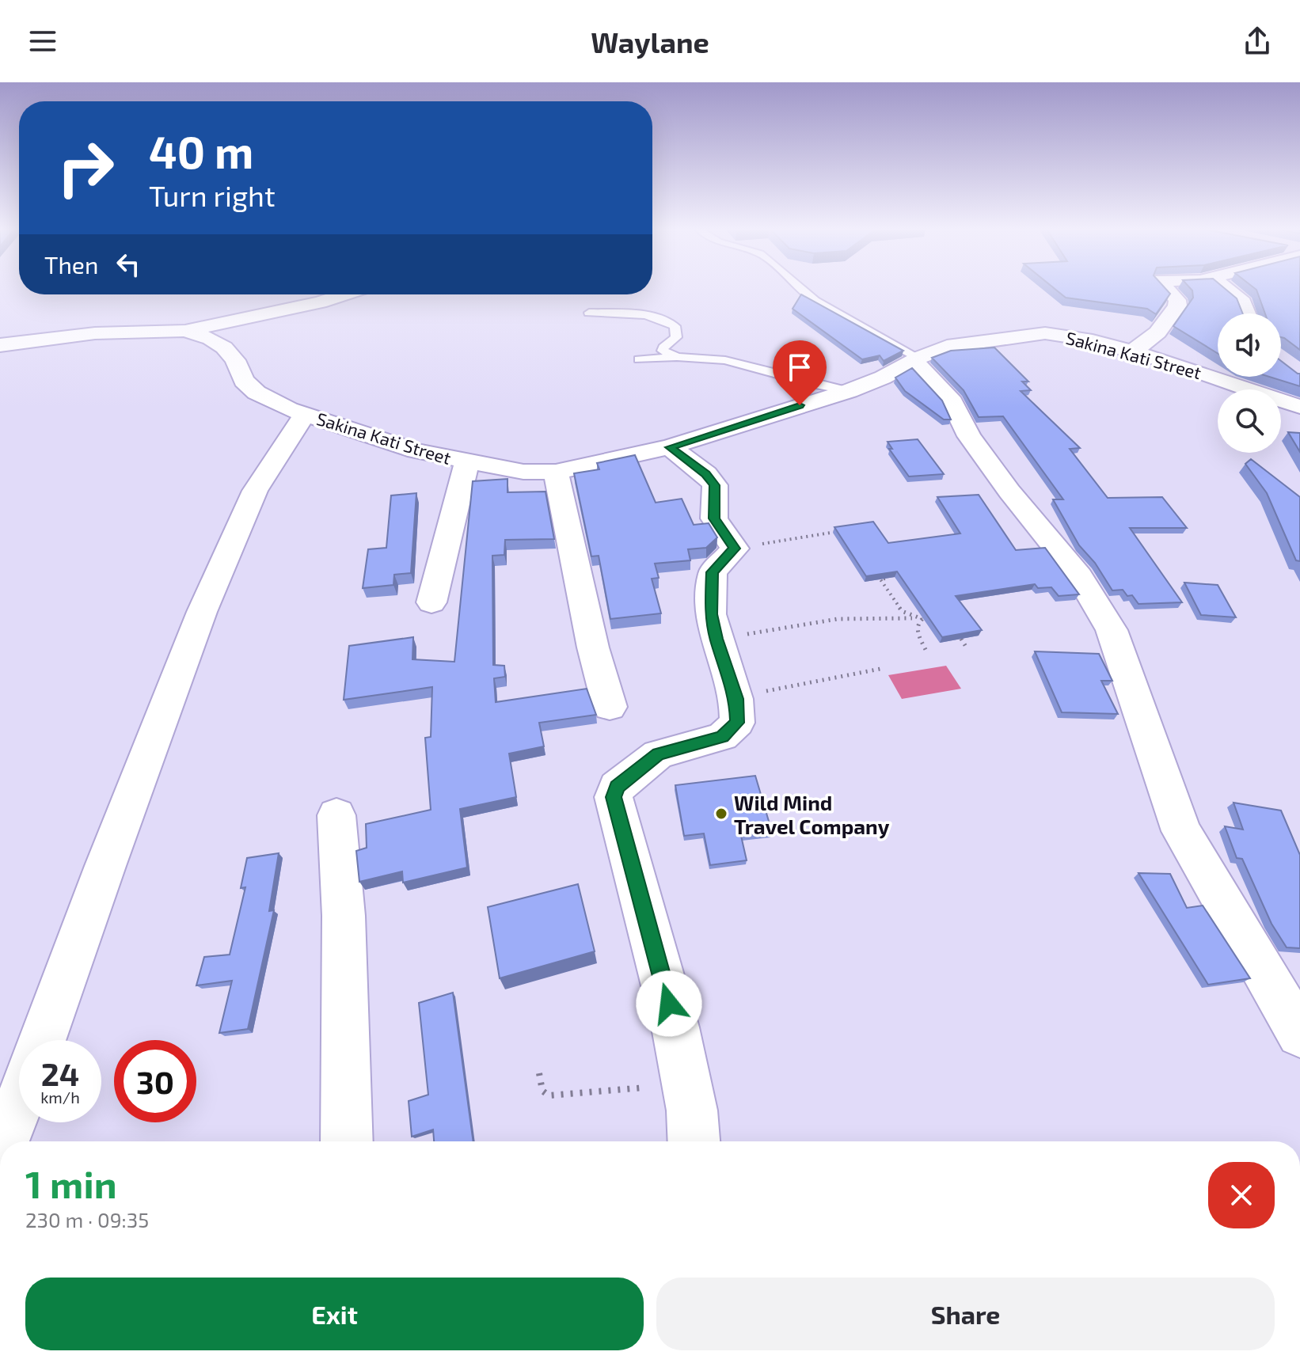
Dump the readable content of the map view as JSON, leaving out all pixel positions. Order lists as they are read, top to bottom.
{
  "streets": {
    "street": ["Sakina Kati Street"]
  },
  "places": ["Wild Mind Travel Company"],
  "page": {
    "header": "Waylane",
    "turn": ["40 m", "Turn right"],
    "then": "Then",
    "speed": "24 km/h",
    "limit": "30",
    "heading": ["1 min", "230 m · 09:35"],
    "buttons": ["Exit", "Share"]
  }
}
